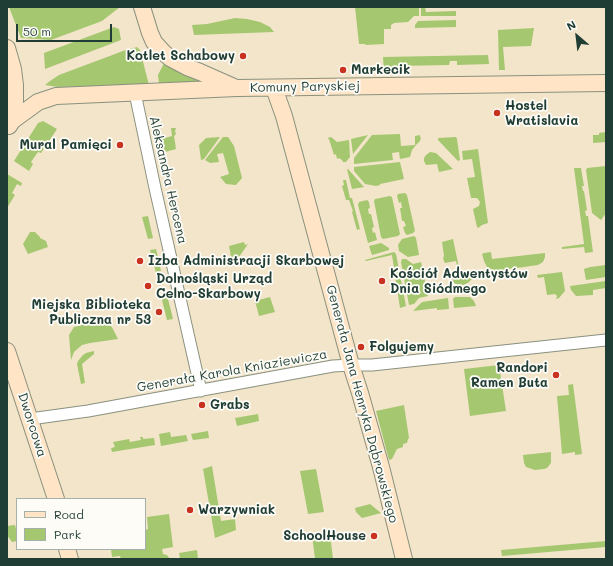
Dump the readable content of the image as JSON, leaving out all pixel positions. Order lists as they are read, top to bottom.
{
  "streets": {
    "street": [
      "Komuny Paryskiej",
      "Aleksandra Hercena",
      "Generała Karola Kniaziewicza",
      "Generała Jana Henryka Dąbrowskiego",
      "Dworcowa"
    ]
  },
  "crossings": [
    ["Komuny Paryskiej", "Aleksandra Hercena"],
    ["Komuny Paryskiej", "Generała Jana Henryka Dąbrowskiego"],
    ["Aleksandra Hercena", "Generała Karola Kniaziewicza"],
    ["Generała Karola Kniaziewicza", "Generała Jana Henryka Dąbrowskiego"],
    ["Generała Karola Kniaziewicza", "Dworcowa"]
  ],
  "places": [
    "Kotlet Schabowy",
    "Markecik",
    "Hostel Wratislavia",
    "Mural Pamięci",
    "Izba Administracji Skarbowej",
    "Kościół Adwentystów Dnia Siódmego",
    "Dolnośląski Urząd Celno-Skarbowy",
    "Miejska Biblioteka Publiczna nr 53",
    "Folgujemy",
    "Randori Ramen Buta",
    "Grabs",
    "Warzywniak",
    "SchoolHouse"
  ],
  "legend": ["Road", "Park"],
  "scale_bar": "50 m",
  "north": "top left"
}
